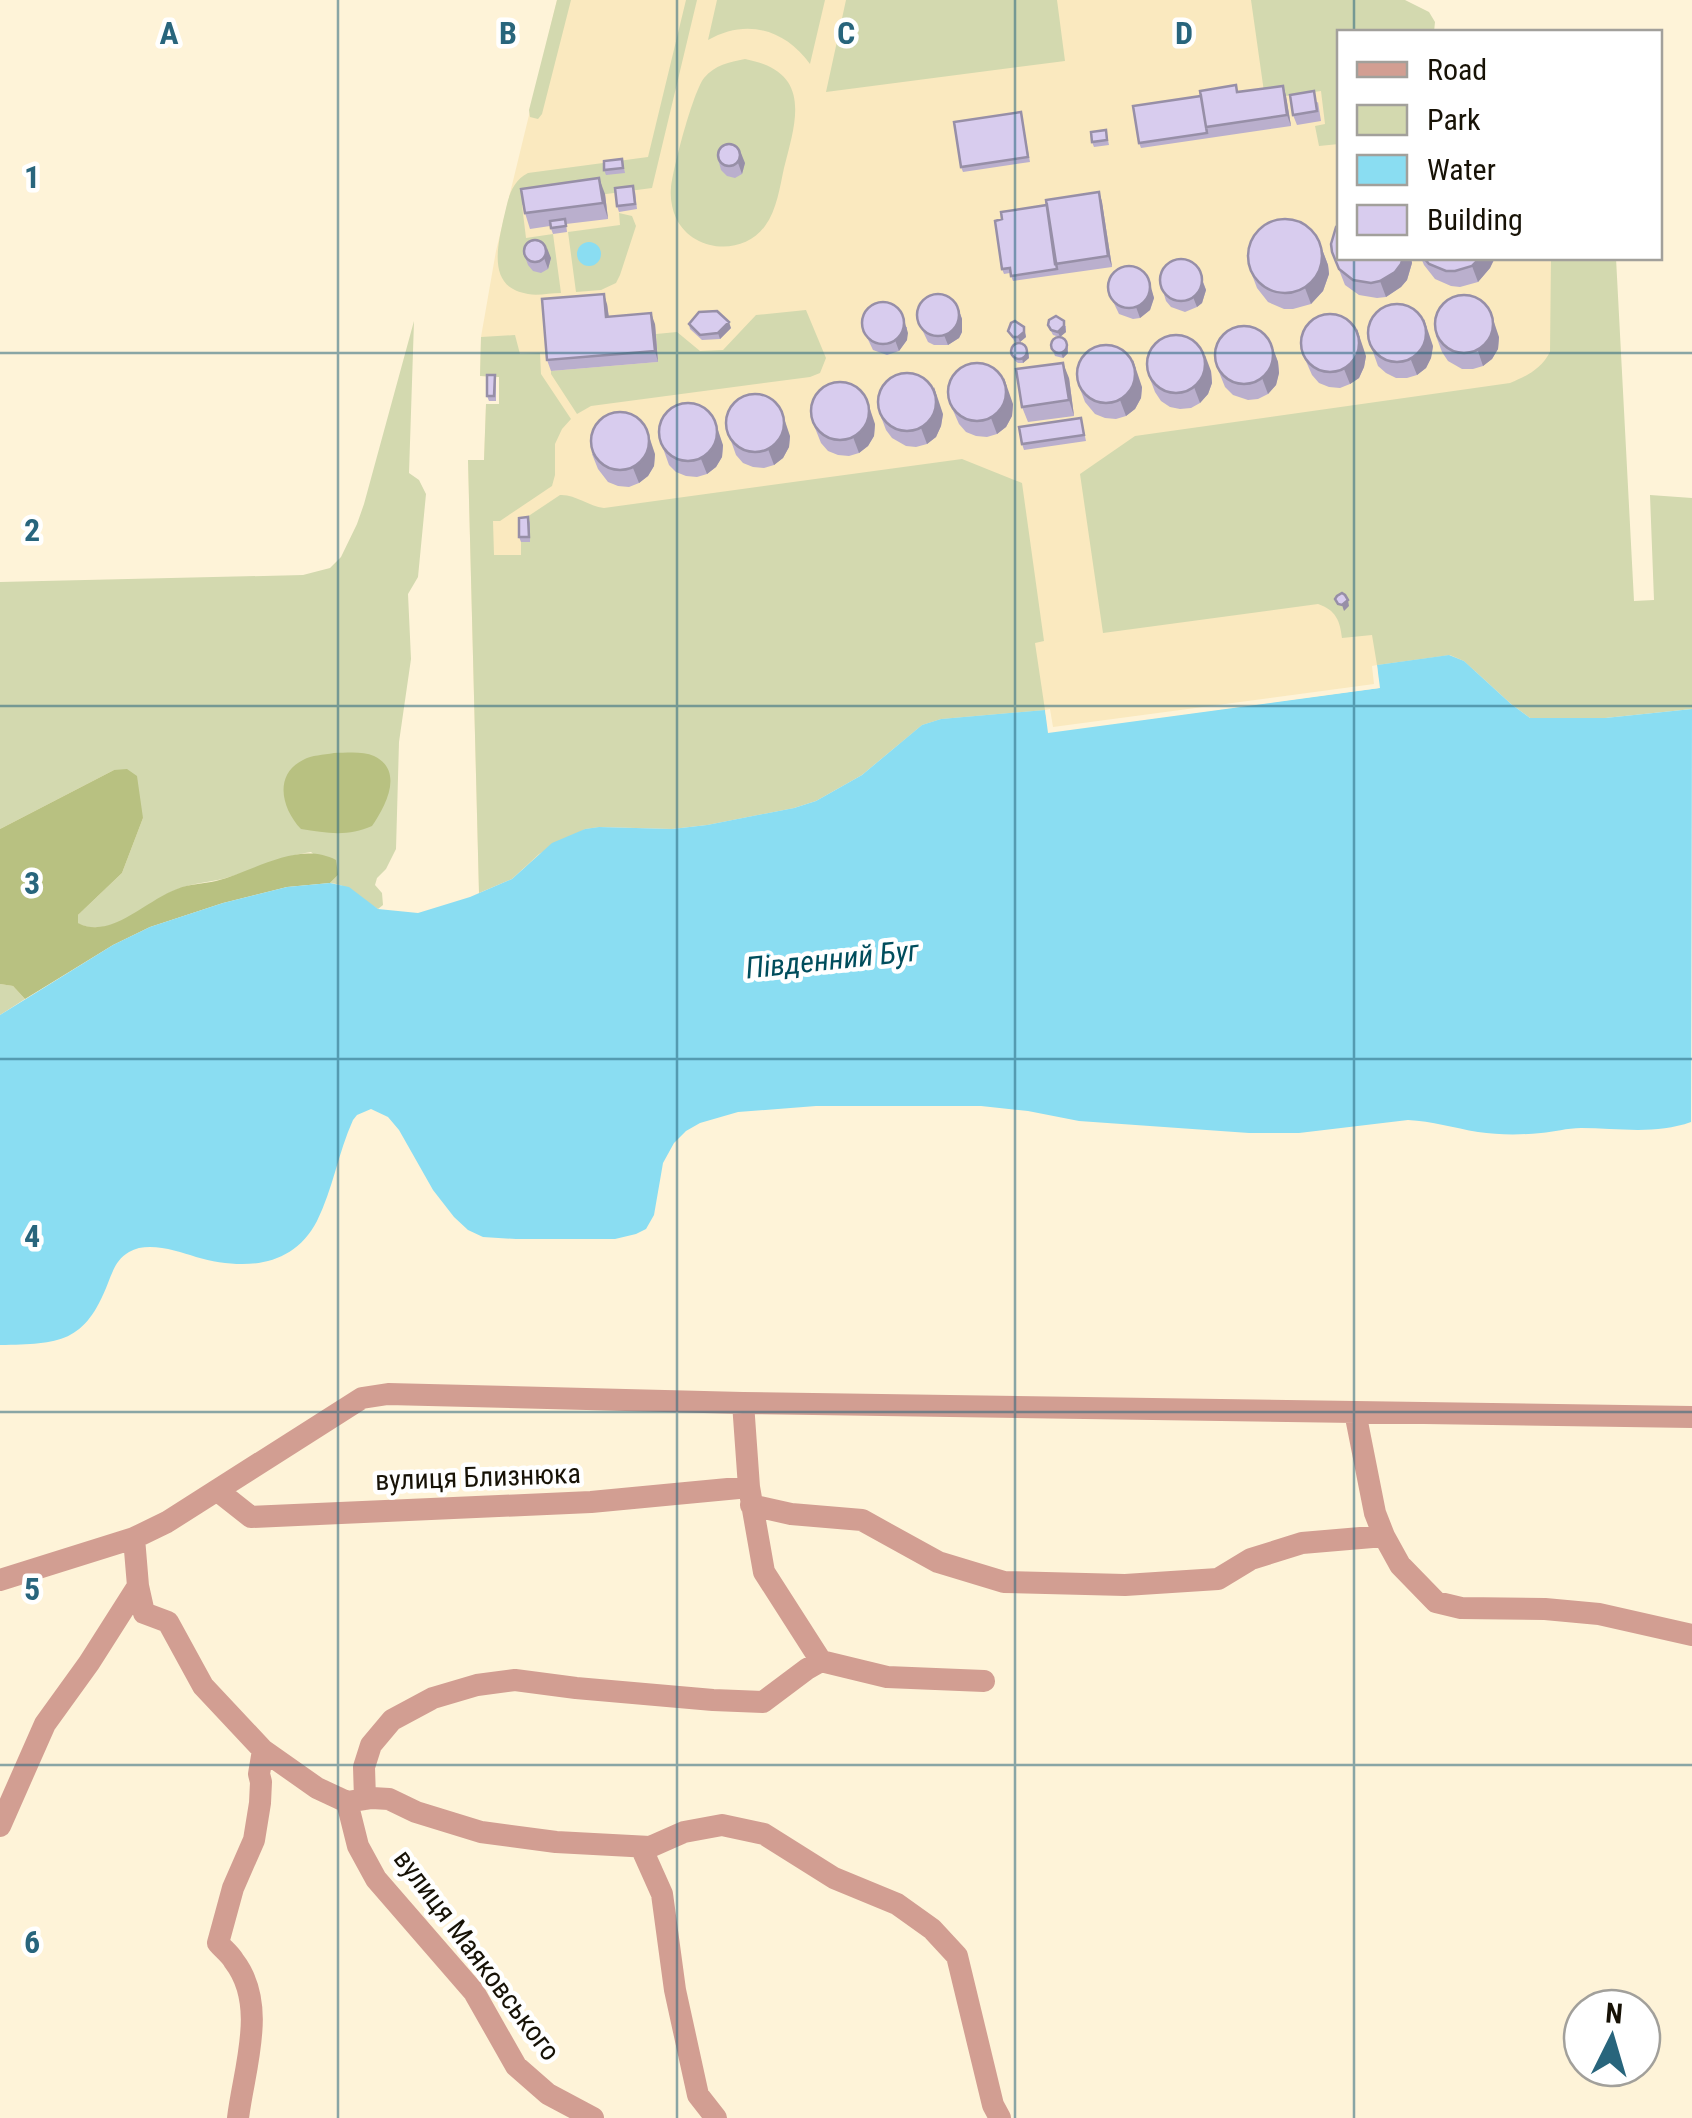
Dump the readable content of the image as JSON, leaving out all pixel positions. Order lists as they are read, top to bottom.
{
  "streets": {
    "street": ["вулиця Близнюка", "вулиця Маяковського"]
  },
  "water": ["Південний Буг"],
  "legend": [
    "Road",
    "Park",
    "Water",
    "Building"
  ],
  "north": "top",
  "grid": {
    "columns": [
      "A",
      "B",
      "C",
      "D"
    ],
    "rows": [
      "1",
      "2",
      "3",
      "4",
      "5",
      "6"
    ]
  }
}
